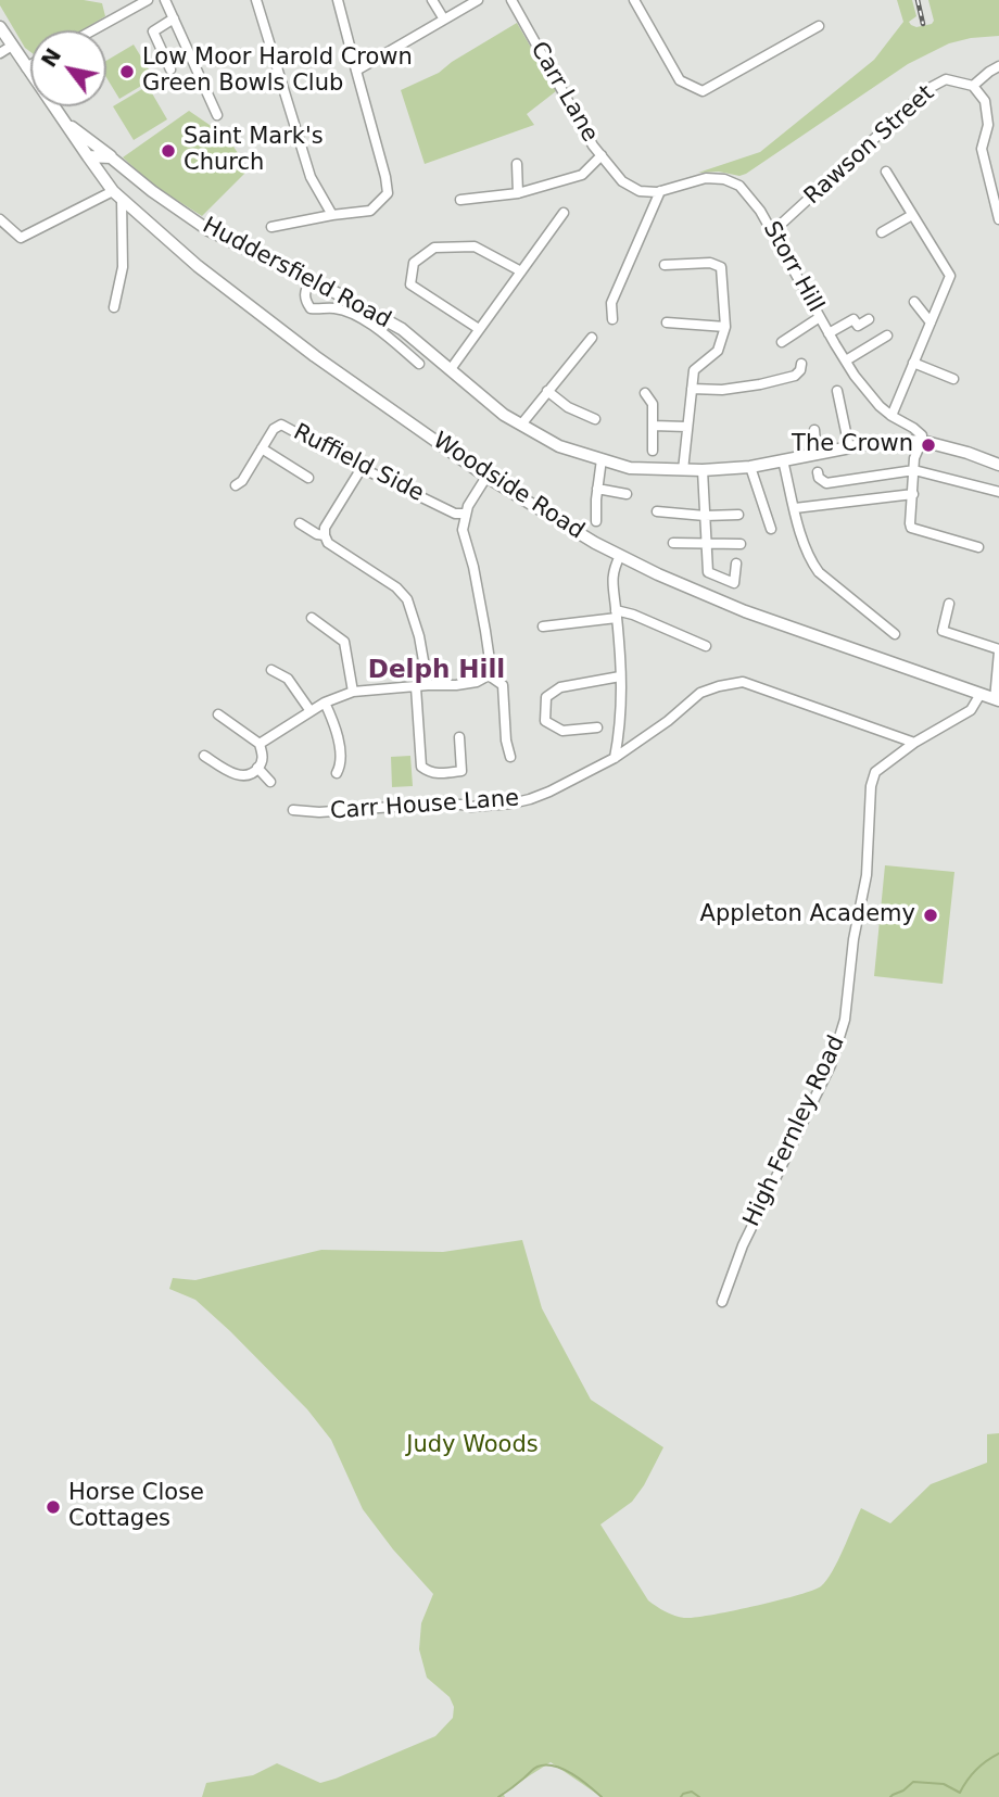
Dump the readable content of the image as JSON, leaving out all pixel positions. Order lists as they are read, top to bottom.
{
  "streets": {
    "main road": ["Huddersfield Road", "Woodside Road"],
    "street": [
      "Carr Lane",
      "Rawson Street",
      "Storr Hill",
      "Ruffield Side",
      "Carr House Lane",
      "High Fernley Road"
    ]
  },
  "crossings": [
    ["Carr Lane", "Storr Hill"],
    ["Rawson Street", "Storr Hill"],
    ["Storr Hill", "Huddersfield Road"],
    ["Woodside Road", "High Fernley Road"],
    ["Carr House Lane", "High Fernley Road"]
  ],
  "districts": ["Delph Hill"],
  "parks": ["Judy Woods"],
  "places": [
    "Low Moor Harold Crown Green Bowls Club",
    "Saint Mark's Church",
    "The Crown",
    "Appleton Academy",
    "Horse Close Cottages"
  ],
  "north": "top left"
}
